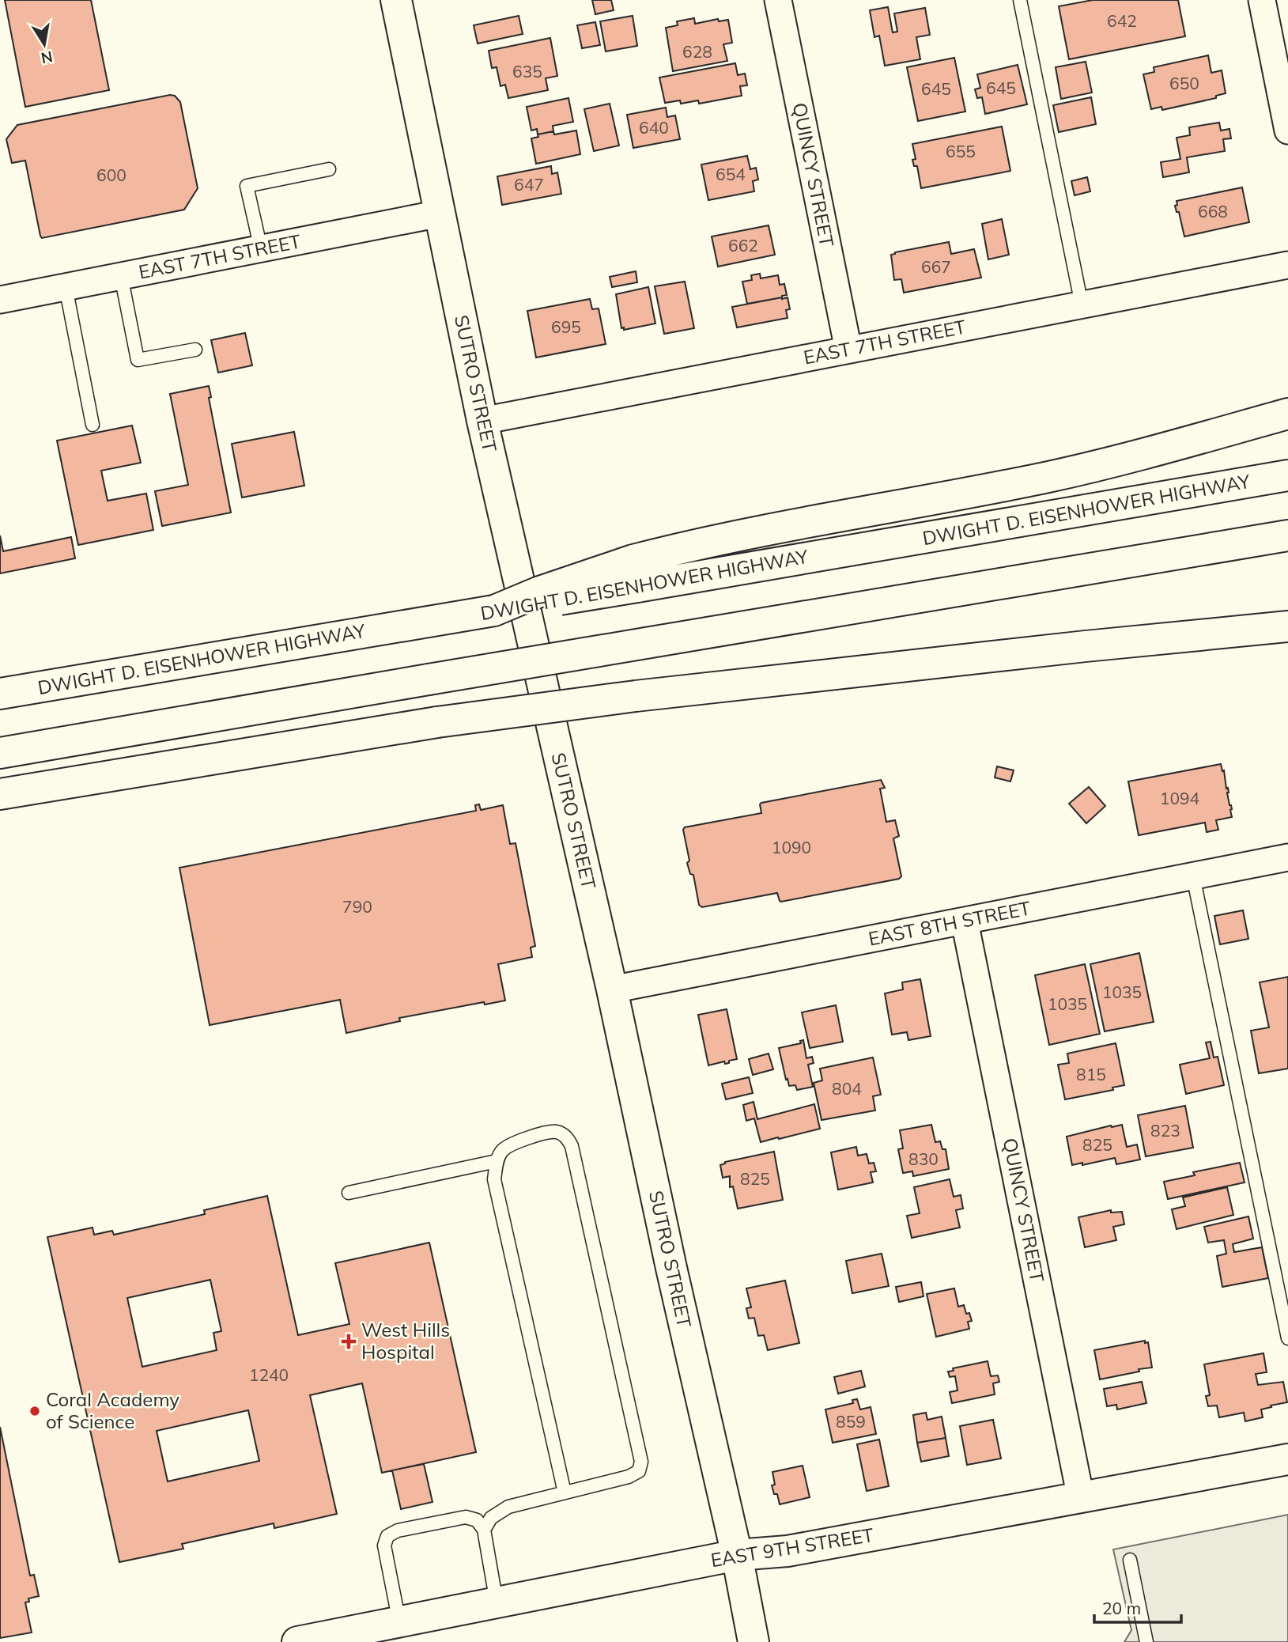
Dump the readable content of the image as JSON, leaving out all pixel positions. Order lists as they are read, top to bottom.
{
  "streets": {
    "main road": ["SUTRO STREET", "DWIGHT D. EISENHOWER HIGHWAY", "EAST 9TH STREET"],
    "street": ["QUINCY STREET", "EAST 7TH STREET", "EAST 8TH STREET"]
  },
  "crossings": [
    ["QUINCY STREET", "EAST 7TH STREET"],
    ["QUINCY STREET", "EAST 8TH STREET"],
    ["QUINCY STREET", "EAST 9TH STREET"],
    ["EAST 7TH STREET", "SUTRO STREET"],
    ["SUTRO STREET", "EAST 8TH STREET"],
    ["SUTRO STREET", "EAST 9TH STREET"]
  ],
  "places": {
    "health": ["West Hills Hospital"],
    "other": ["Coral Academy of Science"]
  },
  "house_numbers": [
    "642",
    "628",
    "635",
    "650",
    "645",
    "645",
    "640",
    "655",
    "654",
    "600",
    "647",
    "668",
    "662",
    "667",
    "695",
    "1094",
    "1090",
    "790",
    "1035",
    "1035",
    "815",
    "804",
    "823",
    "825",
    "830",
    "825",
    "1240",
    "859"
  ],
  "scale_bar": "20 m",
  "north": "bottom"
}
